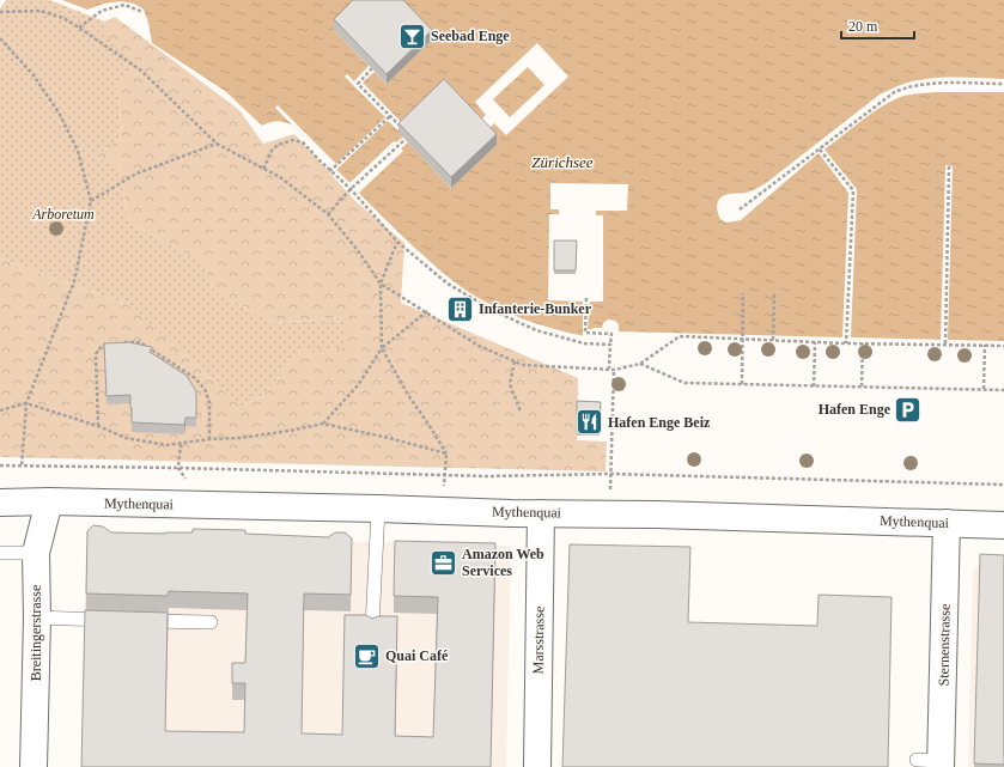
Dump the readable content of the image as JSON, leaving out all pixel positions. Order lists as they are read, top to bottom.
{
  "streets": {
    "main road": [
      "Mythenquai",
      "Breitingerstrasse",
      "Marsstrasse",
      "Sternenstrasse"
    ]
  },
  "crossings": [
    ["Mythenquai", "Breitingerstrasse"],
    ["Mythenquai", "Marsstrasse"],
    ["Mythenquai", "Sternenstrasse"]
  ],
  "water": ["Zürichsee"],
  "parks": ["Arboretum"],
  "places": {
    "bar": ["Seebad Enge"],
    "building": ["Infanterie-Bunker"],
    "parking": ["Hafen Enge"],
    "restaurant": ["Hafen Enge Beiz"],
    "office": ["Amazon Web Services"],
    "cafe": ["Quai Café"]
  },
  "scale_bar": "20 m"
}
